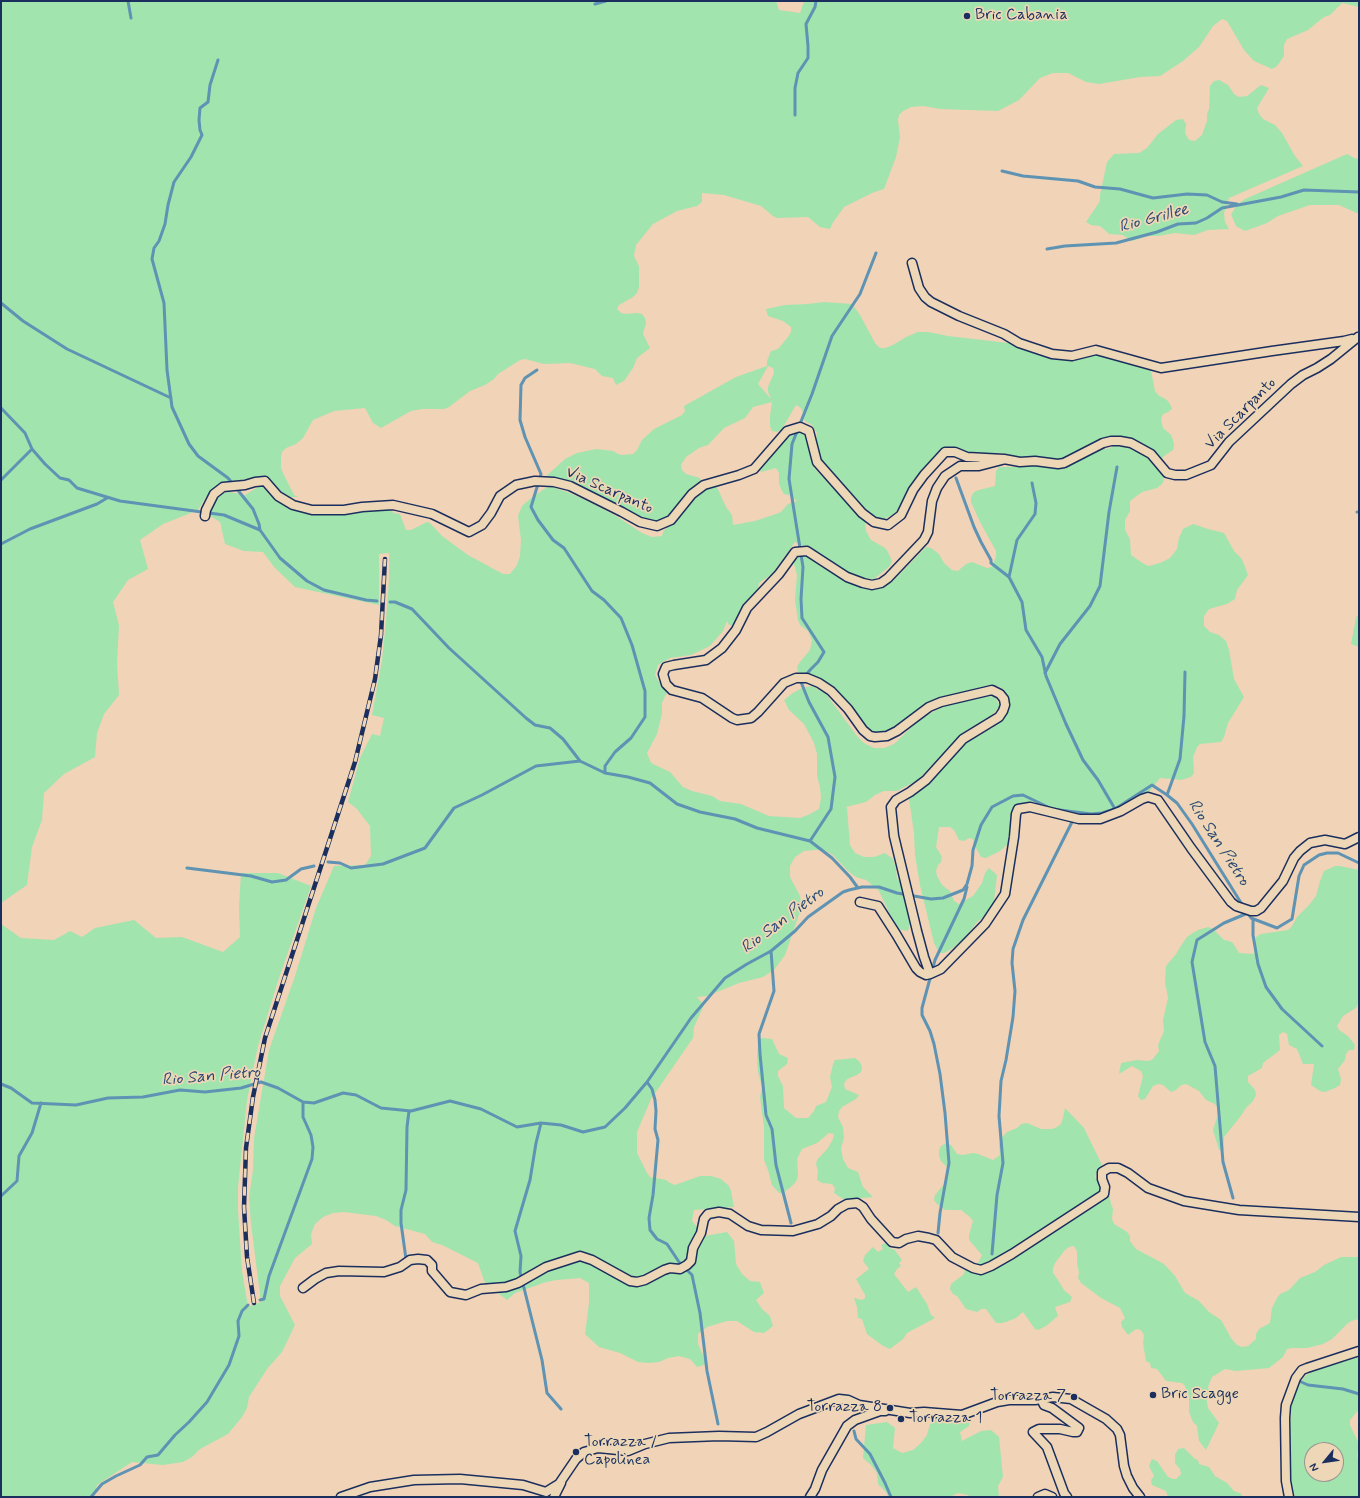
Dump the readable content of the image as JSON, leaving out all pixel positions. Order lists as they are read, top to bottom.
{
  "streets": {
    "street": ["Via Scarpanto"]
  },
  "water": ["Rio Grillee", "Rio San Pietro"],
  "places": [
    "Bric Cabania",
    "Bric Scagge",
    "Torrazza 7",
    "Torrazza 8",
    "Torrazza 1",
    "Torrazza / Capolinea"
  ],
  "north": "bottom left"
}
